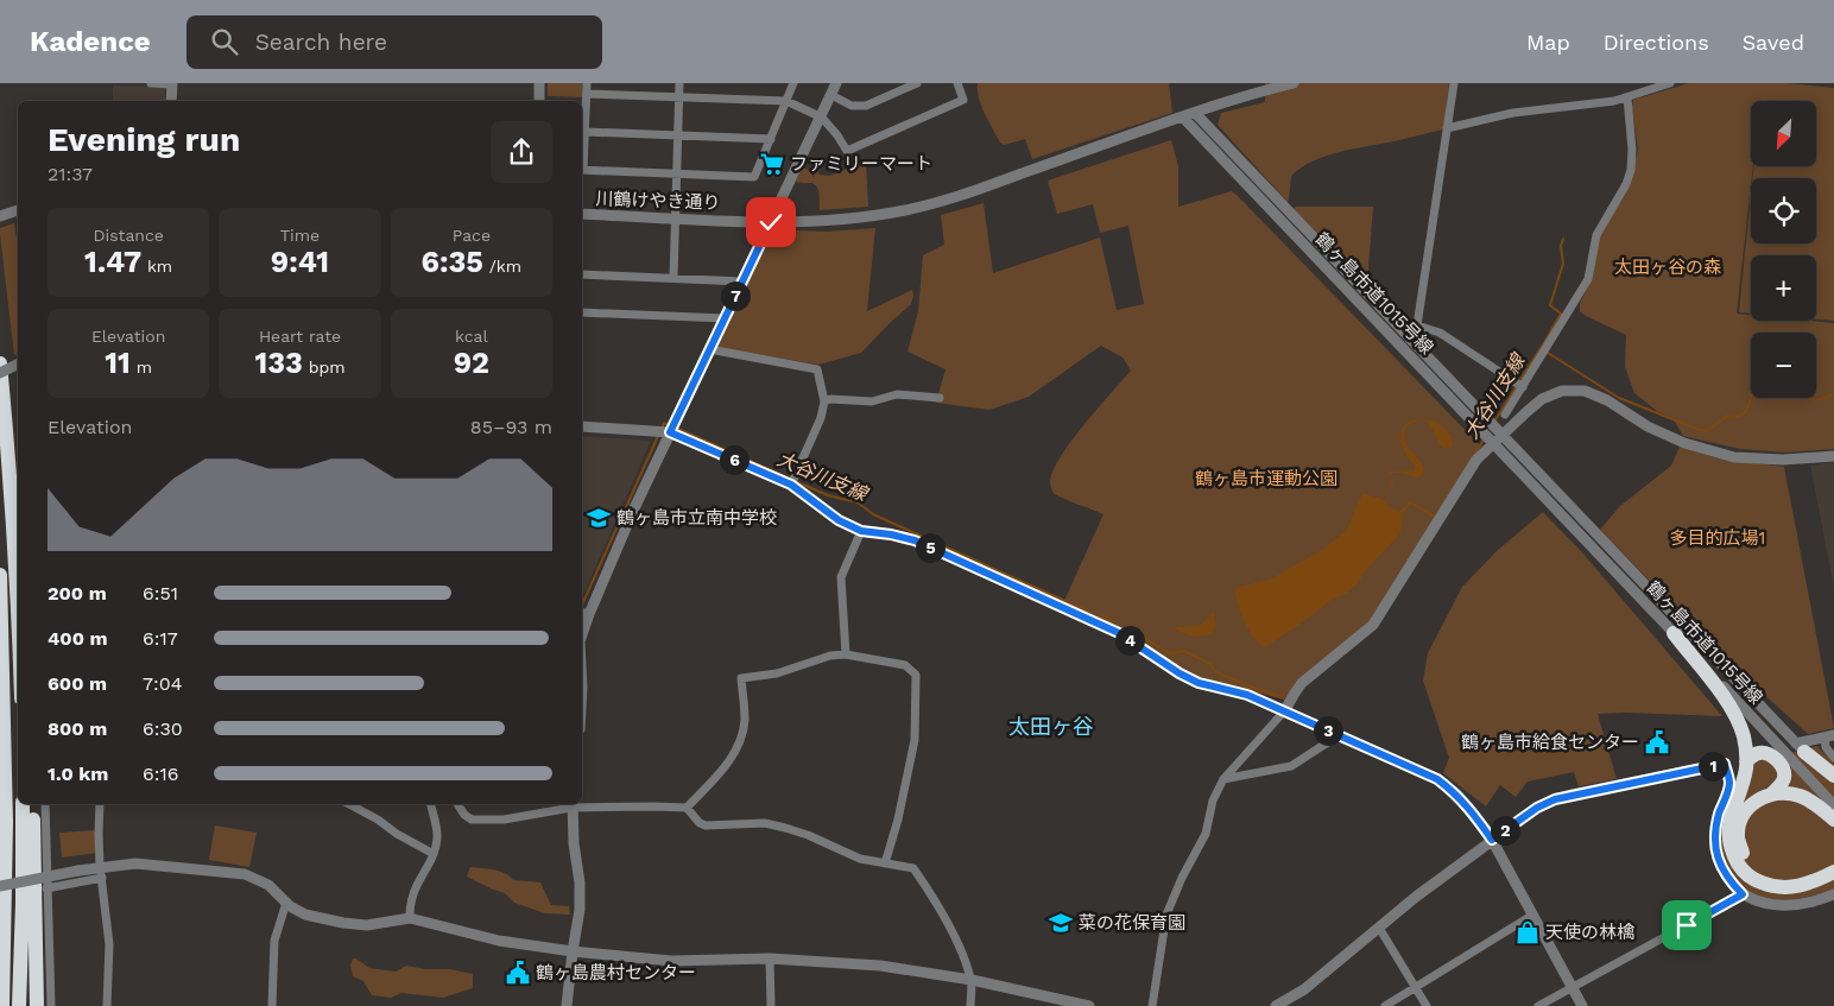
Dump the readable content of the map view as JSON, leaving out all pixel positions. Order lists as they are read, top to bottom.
{
  "streets": {
    "street": ["川鶴けやき通り", "鶴ヶ島市道1015号線"]
  },
  "districts": ["太田ヶ谷"],
  "water": ["大谷川支線"],
  "parks": ["太田ヶ谷の森", "鶴ヶ島市運動公園", "多目的広場1"],
  "places": {
    "supermarket": ["ファミリーマート"],
    "school or university": ["鶴ヶ島市立南中学校", "菜の花保育園"],
    "public building": ["鶴ヶ島市給食センター", "鶴ヶ島農村センター"],
    "shop": ["天使の林檎"]
  },
  "north": "bottom left",
  "page": {
    "header": "Kadence",
    "search": "Search here",
    "nav": ["Map", "Directions", "Saved"],
    "map_buttons": ["+", "−"],
    "heading": ["Evening run", "21:37"],
    "stats": [
      ["Distance", "1.47 km"],
      ["Time", "9:41"],
      ["Pace", "6:35 /km"],
      ["Elevation", "11 m"],
      ["Heart rate", "133 bpm"],
      ["kcal", "92"]
    ],
    "pins": [
      "7",
      "6",
      "5",
      "4",
      "3",
      "1",
      "2"
    ],
    "chart": ["Elevation", "85–93 m"],
    "list": [
      {
        "name": "200 m",
        "note": "6:51"
      },
      {
        "name": "400 m",
        "note": "6:17"
      },
      {
        "name": "600 m",
        "note": "7:04"
      },
      {
        "name": "800 m",
        "note": "6:30"
      },
      {
        "name": "1.0 km",
        "note": "6:16"
      }
    ]
  }
}
